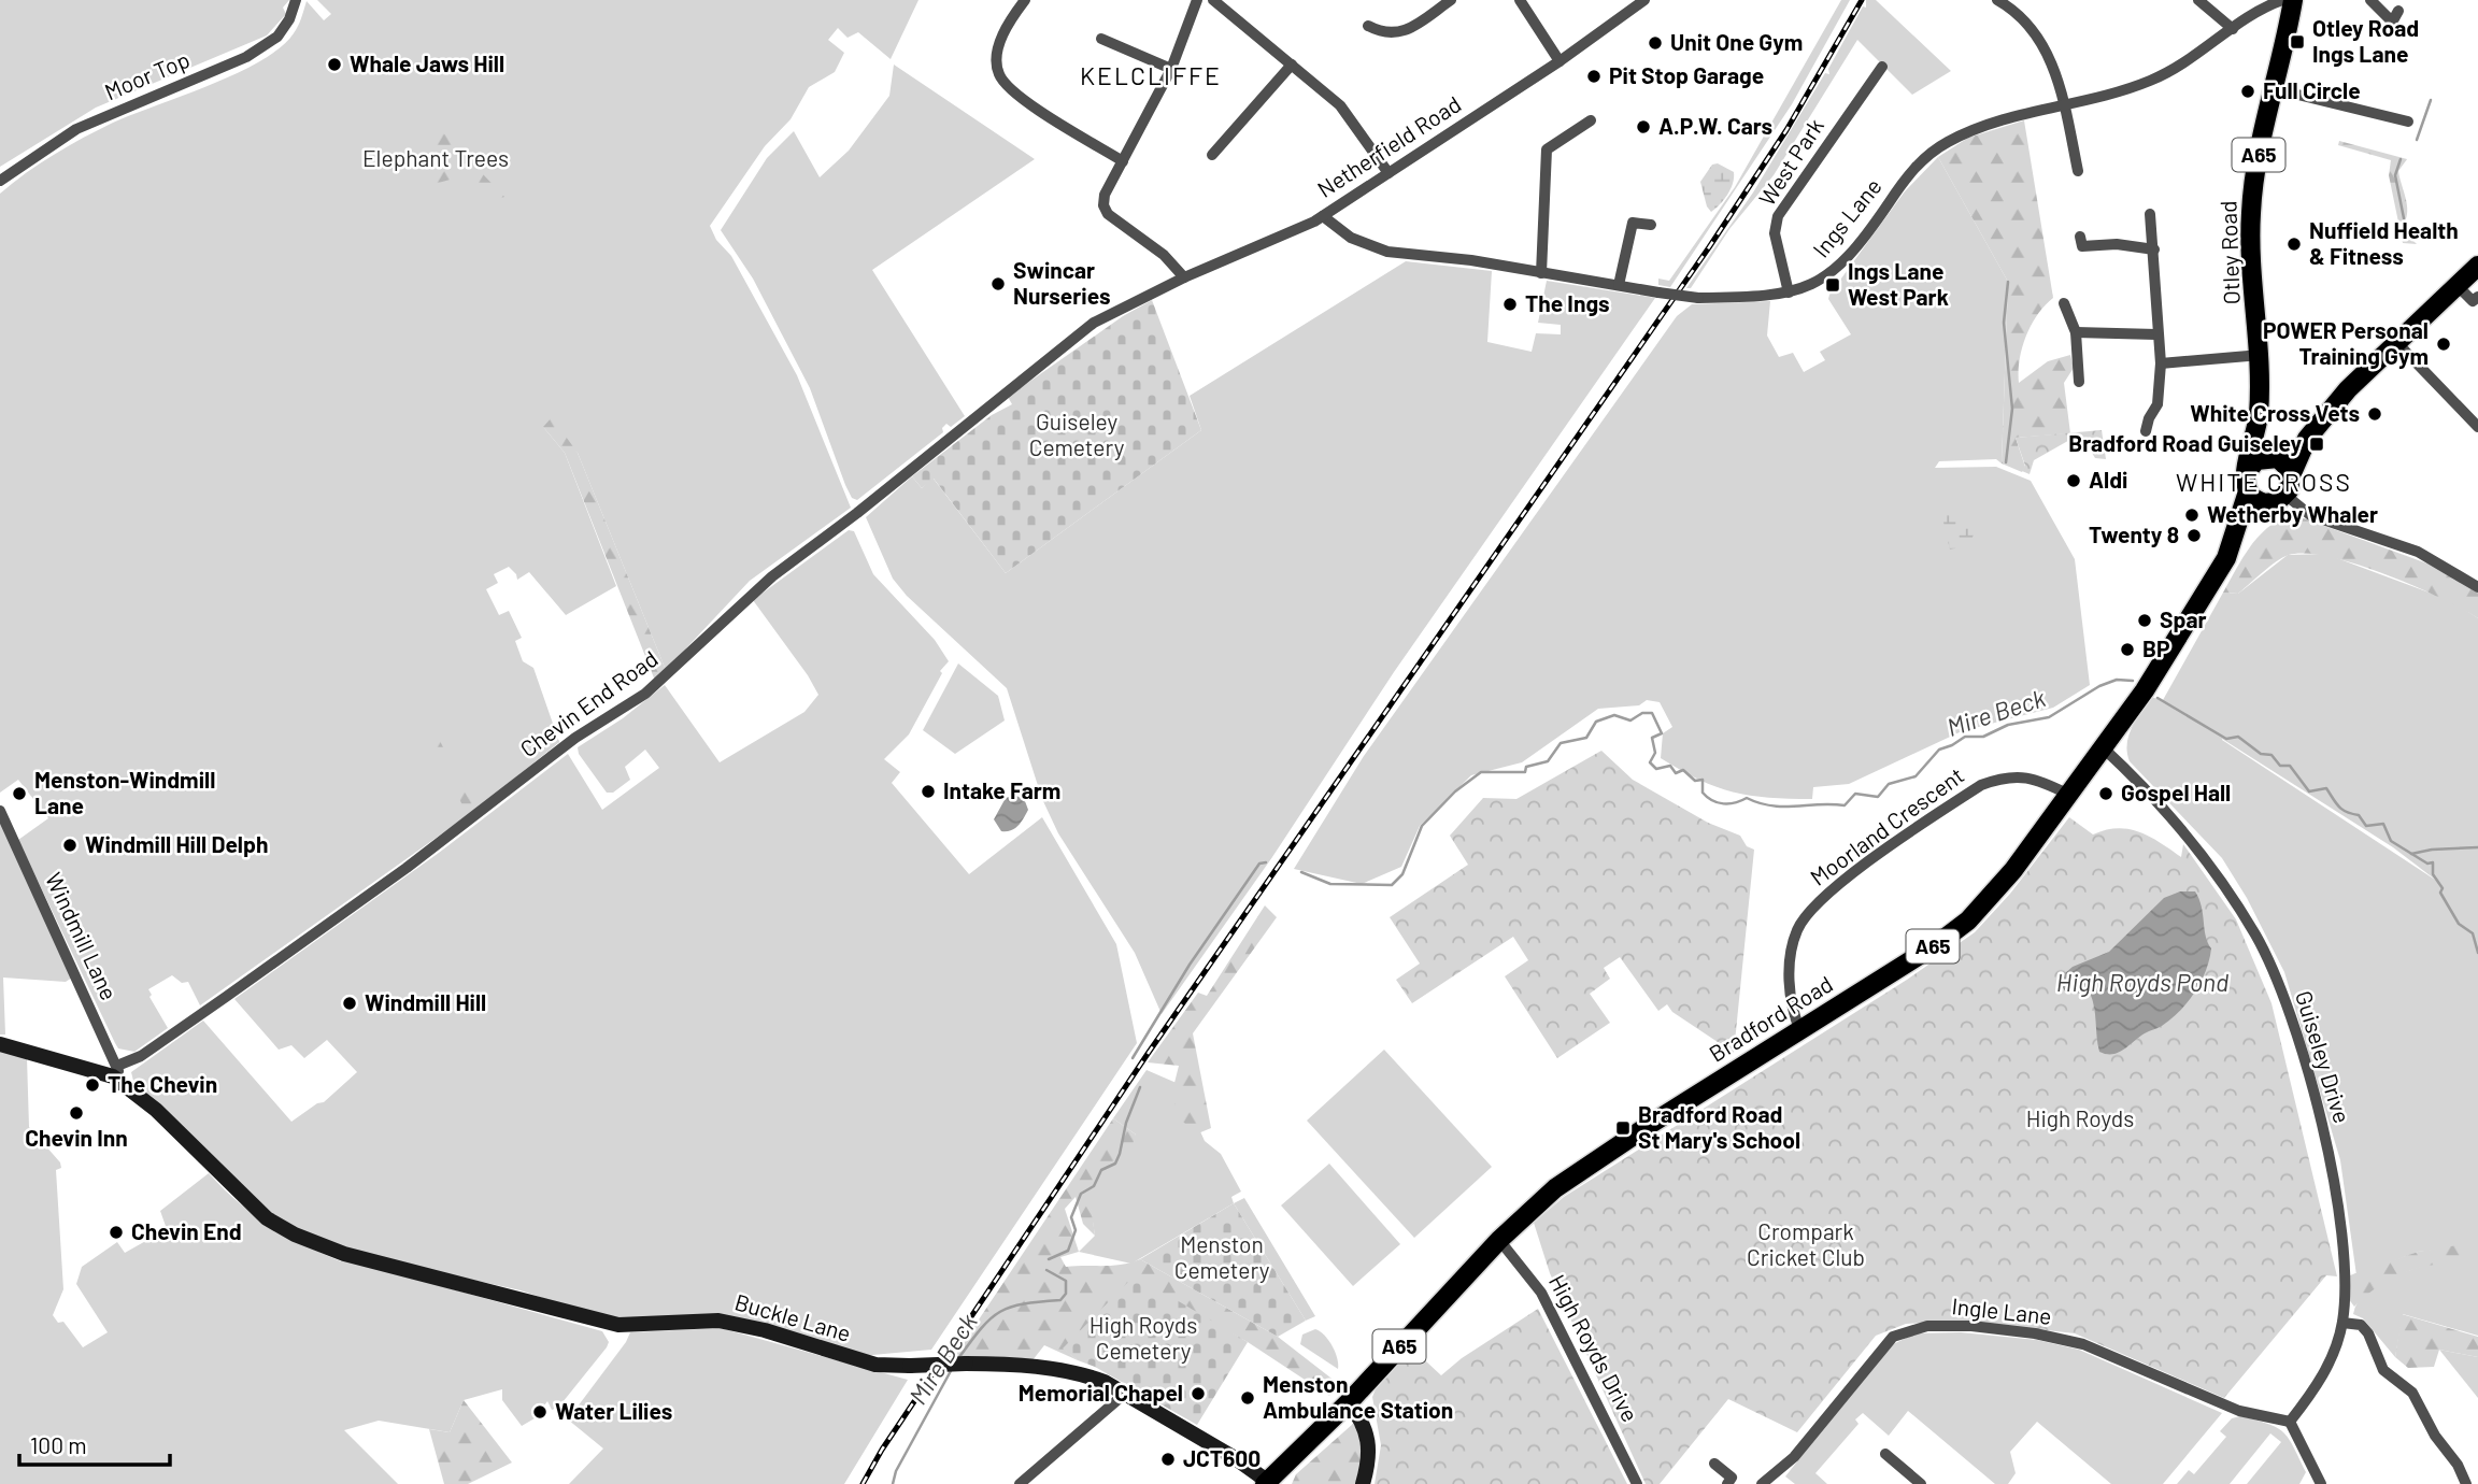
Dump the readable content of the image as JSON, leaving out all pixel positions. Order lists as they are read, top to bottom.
{
  "streets": {
    "main road": ["A65", "Otley Road", "Bradford Road"],
    "street": [
      "Moor Top",
      "Netherfield Road",
      "West Park",
      "Ings Lane",
      "Chevin End Road",
      "Moorland Crescent",
      "Windmill Lane",
      "Guiseley Drive",
      "Ingle Lane",
      "Buckle Lane",
      "High Royds Drive"
    ]
  },
  "crossings": [
    ["Netherfield Road", "Ings Lane"],
    ["Netherfield Road", "Chevin End Road"],
    ["A65", "Otley Road"],
    ["A65", "Bradford Road"],
    ["West Park", "Ings Lane"],
    ["Otley Road", "Bradford Road"],
    ["Chevin End Road", "Windmill Lane"],
    ["Chevin End Road", "Buckle Lane"],
    ["Moorland Crescent", "Bradford Road"],
    ["Windmill Lane", "Buckle Lane"],
    ["Bradford Road", "Guiseley Drive"],
    ["Bradford Road", "Buckle Lane"],
    ["Bradford Road", "High Royds Drive"],
    ["Guiseley Drive", "Ingle Lane"]
  ],
  "districts": ["KELCLIFFE", "WHITE CROSS"],
  "water": ["Mire Beck", "High Royds Pond"],
  "parks": [
    "Elephant Trees",
    "Guiseley Cemetery",
    "High Royds",
    "Crompark Cricket Club",
    "Menston Cemetery",
    "High Royds Cemetery"
  ],
  "places": {
    "transit": [
      "Otley Road Ings Lane",
      "Ings Lane West Park",
      "Bradford Road Guiseley",
      "Bradford Road St Mary's School"
    ],
    "other": [
      "Unit One Gym",
      "Whale Jaws Hill",
      "Pit Stop Garage",
      "Full Circle",
      "A.P.W. Cars",
      "Nuffield Health & Fitness",
      "Swincar Nurseries",
      "The Ings",
      "POWER Personal Training Gym",
      "White Cross Vets",
      "Aldi",
      "Wetherby Whaler",
      "Twenty 8",
      "Spar",
      "BP",
      "Intake Farm",
      "Menston-Windmill Lane",
      "Gospel Hall",
      "Windmill Hill Delph",
      "Windmill Hill",
      "The Chevin",
      "Chevin Inn",
      "Chevin End",
      "Memorial Chapel",
      "Menston Ambulance Station",
      "Water Lilies",
      "JCT600"
    ]
  },
  "scale_bar": "100 m"
}
